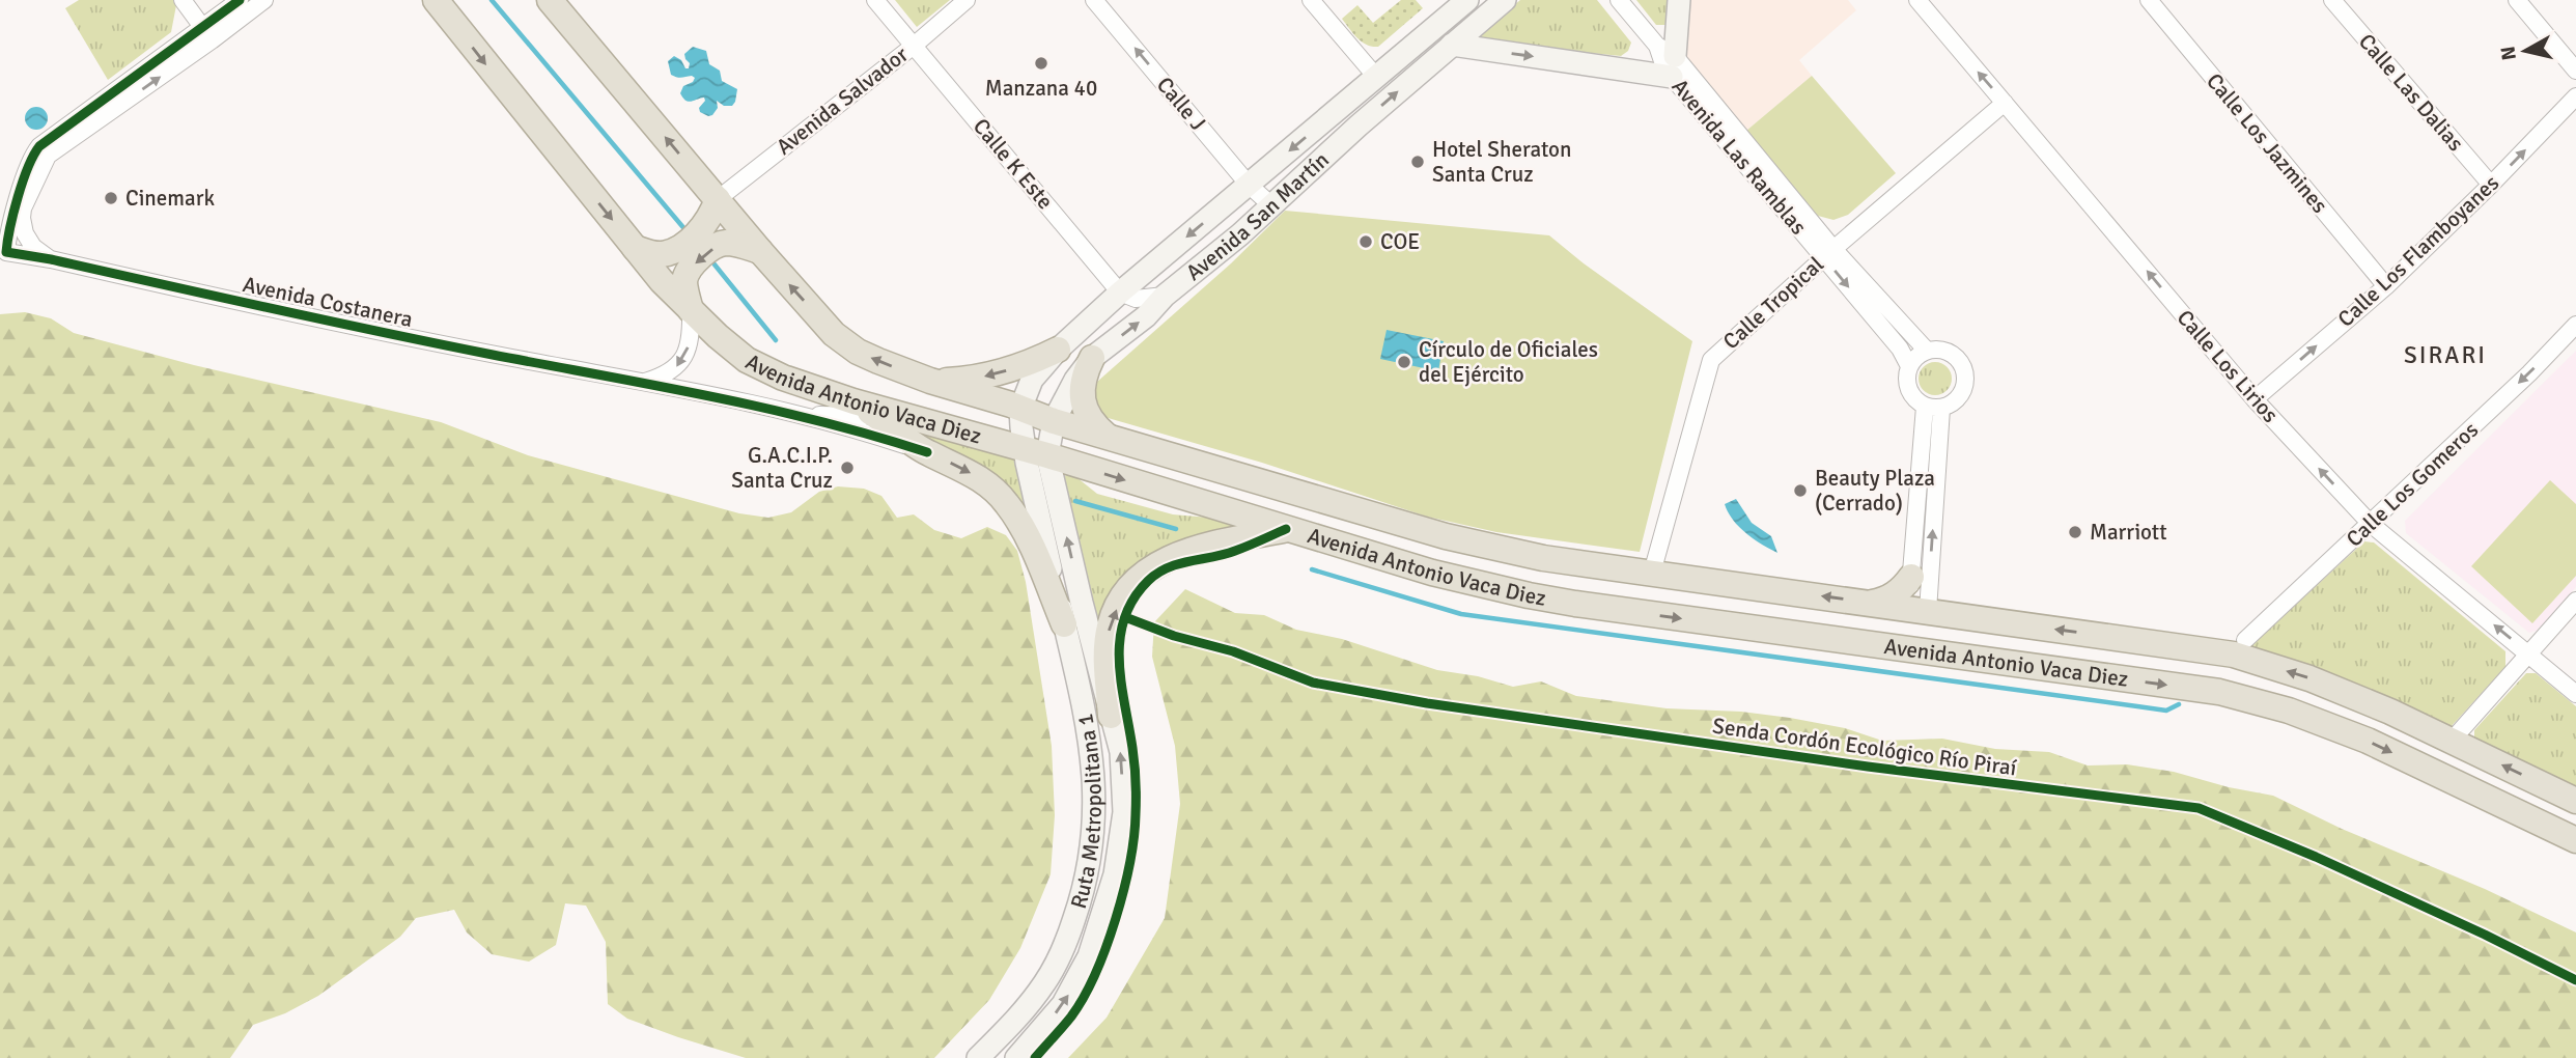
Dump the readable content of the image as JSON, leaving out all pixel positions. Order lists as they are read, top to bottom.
{
  "streets": {
    "highway": ["Avenida Antonio Vaca Diez"],
    "main road": ["Avenida San Martín", "Ruta Metropolitana 1"],
    "street": [
      "Calle Las Dalias",
      "Avenida Salvador",
      "Calle J",
      "Calle Los Jazmines",
      "Avenida Las Ramblas",
      "Calle K Este",
      "Calle Los Flamboyanes",
      "Avenida Costanera",
      "Calle Tropical",
      "Calle Los Lirios",
      "Calle Los Gomeros"
    ],
    "cycle path": ["Senda Cordón Ecológico Río Piraí"]
  },
  "crossings": [
    ["Calle Las Dalias", "Calle Los Flamboyanes"],
    ["Avenida Salvador", "Calle K Este"],
    ["Avenida Salvador", "Avenida Antonio Vaca Diez"],
    ["Calle J", "Avenida San Martín"],
    ["Calle Los Jazmines", "Calle Los Flamboyanes"],
    ["Avenida Las Ramblas", "Calle Tropical"],
    ["Calle K Este", "Avenida San Martín"],
    ["Avenida San Martín", "Avenida Antonio Vaca Diez"],
    ["Avenida San Martín", "Ruta Metropolitana 1"],
    ["Calle Los Flamboyanes", "Calle Los Lirios"],
    ["Calle Tropical", "Calle Los Lirios"],
    ["Calle Tropical", "Avenida Antonio Vaca Diez"],
    ["Calle Los Lirios", "Calle Los Gomeros"],
    ["Avenida Antonio Vaca Diez", "Ruta Metropolitana 1"]
  ],
  "one_way": [
    "Calle J",
    "Calle Los Flamboyanes",
    "Calle Los Lirios",
    "Calle Los Gomeros"
  ],
  "districts": ["SIRARI"],
  "places": [
    "Manzana 40",
    "Hotel Sheraton Santa Cruz",
    "Cinemark",
    "COE",
    "Círculo de Oficiales del Ejército",
    "G.A.C.I.P. Santa Cruz",
    "Beauty Plaza (Cerrado)",
    "Marriott"
  ],
  "north": "left"
}
